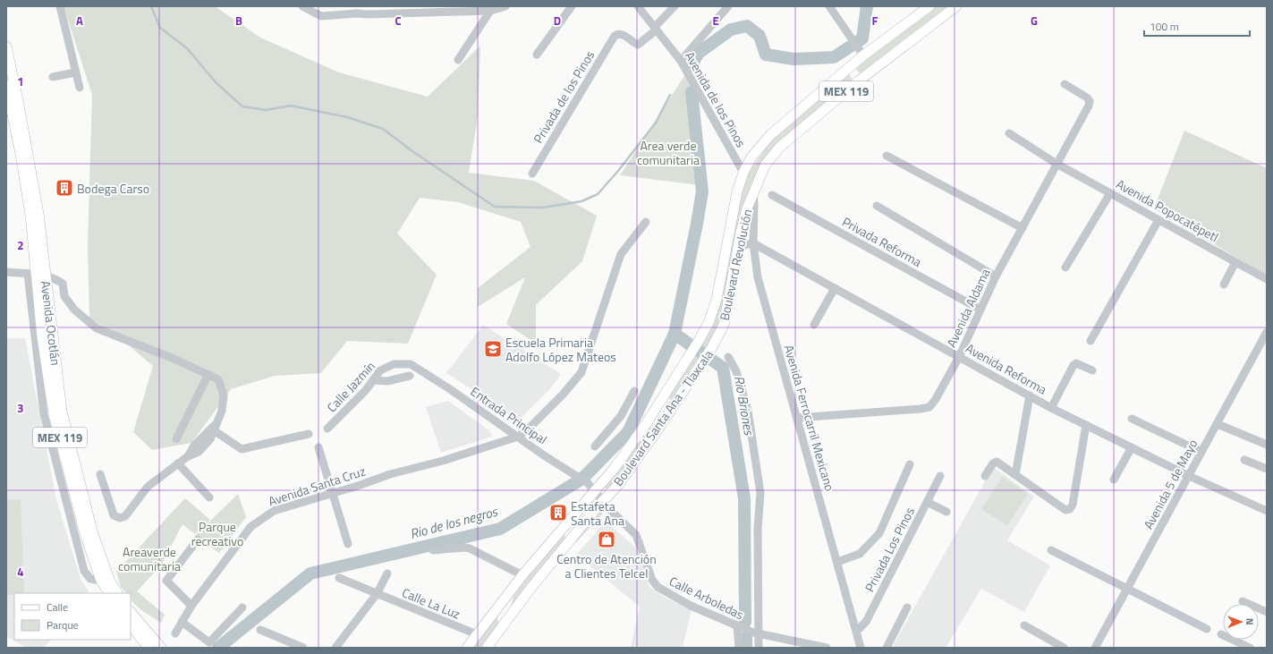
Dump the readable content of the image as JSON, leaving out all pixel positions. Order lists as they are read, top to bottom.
{
  "streets": {
    "main road": [
      "MEX 119",
      "Boulevard Revolución",
      "Avenida Ocotlán",
      "Boulevard Santa Ana - Tlaxcala"
    ],
    "street": [
      "Privada de los Pinos",
      "Avenida de los Pinos",
      "Avenida Popocatépetl",
      "Privada Reforma",
      "Avenida Aldama",
      "Avenida Reforma",
      "Calle Jazmín",
      "Entrada Principal",
      "Avenida Ferrocarril Mexicano",
      "Avenida 5 de Mayo",
      "Avenida Santa Cruz",
      "Privada Los Pinos",
      "Calle Arboledas",
      "Calle La Luz"
    ]
  },
  "crossings": [
    ["Privada de los Pinos", "Avenida de los Pinos"],
    ["Avenida de los Pinos", "Boulevard Revolución"],
    ["Avenida Popocatépetl", "Avenida Aldama"],
    ["Privada Reforma", "Avenida Aldama"],
    ["Boulevard Revolución", "Boulevard Santa Ana - Tlaxcala"],
    ["Boulevard Revolución", "Avenida Ferrocarril Mexicano"],
    ["Avenida Aldama", "Avenida Reforma"],
    ["Avenida Aldama", "Avenida Ferrocarril Mexicano"],
    ["Avenida Reforma", "Avenida Ferrocarril Mexicano"],
    ["Avenida Reforma", "Avenida 5 de Mayo"],
    ["Calle Jazmín", "Entrada Principal"],
    ["Entrada Principal", "Boulevard Santa Ana - Tlaxcala"],
    ["Entrada Principal", "Avenida Santa Cruz"],
    ["Entrada Principal", "Calle Arboledas"],
    ["Boulevard Santa Ana - Tlaxcala", "Calle Arboledas"],
    ["Boulevard Santa Ana - Tlaxcala", "Calle La Luz"],
    ["Avenida Ferrocarril Mexicano", "Privada Los Pinos"]
  ],
  "water": ["Rio Briones", "Rio de los negros"],
  "parks": ["Area verde comunitaria", "Parque recreativo", "Areaverde comunitaria"],
  "places": {
    "building": ["Bodega Carso", "Estafeta Santa Ana"],
    "school or university": ["Escuela Primaria Adolfo López Mateos"],
    "shop": ["Centro de Atención a Clientes Telcel"]
  },
  "legend": ["Calle", "Parque"],
  "scale_bar": "100 m",
  "north": "right",
  "grid": {
    "columns": [
      "A",
      "B",
      "C",
      "D",
      "E",
      "F",
      "G"
    ],
    "rows": [
      "1",
      "2",
      "3",
      "4"
    ]
  }
}
